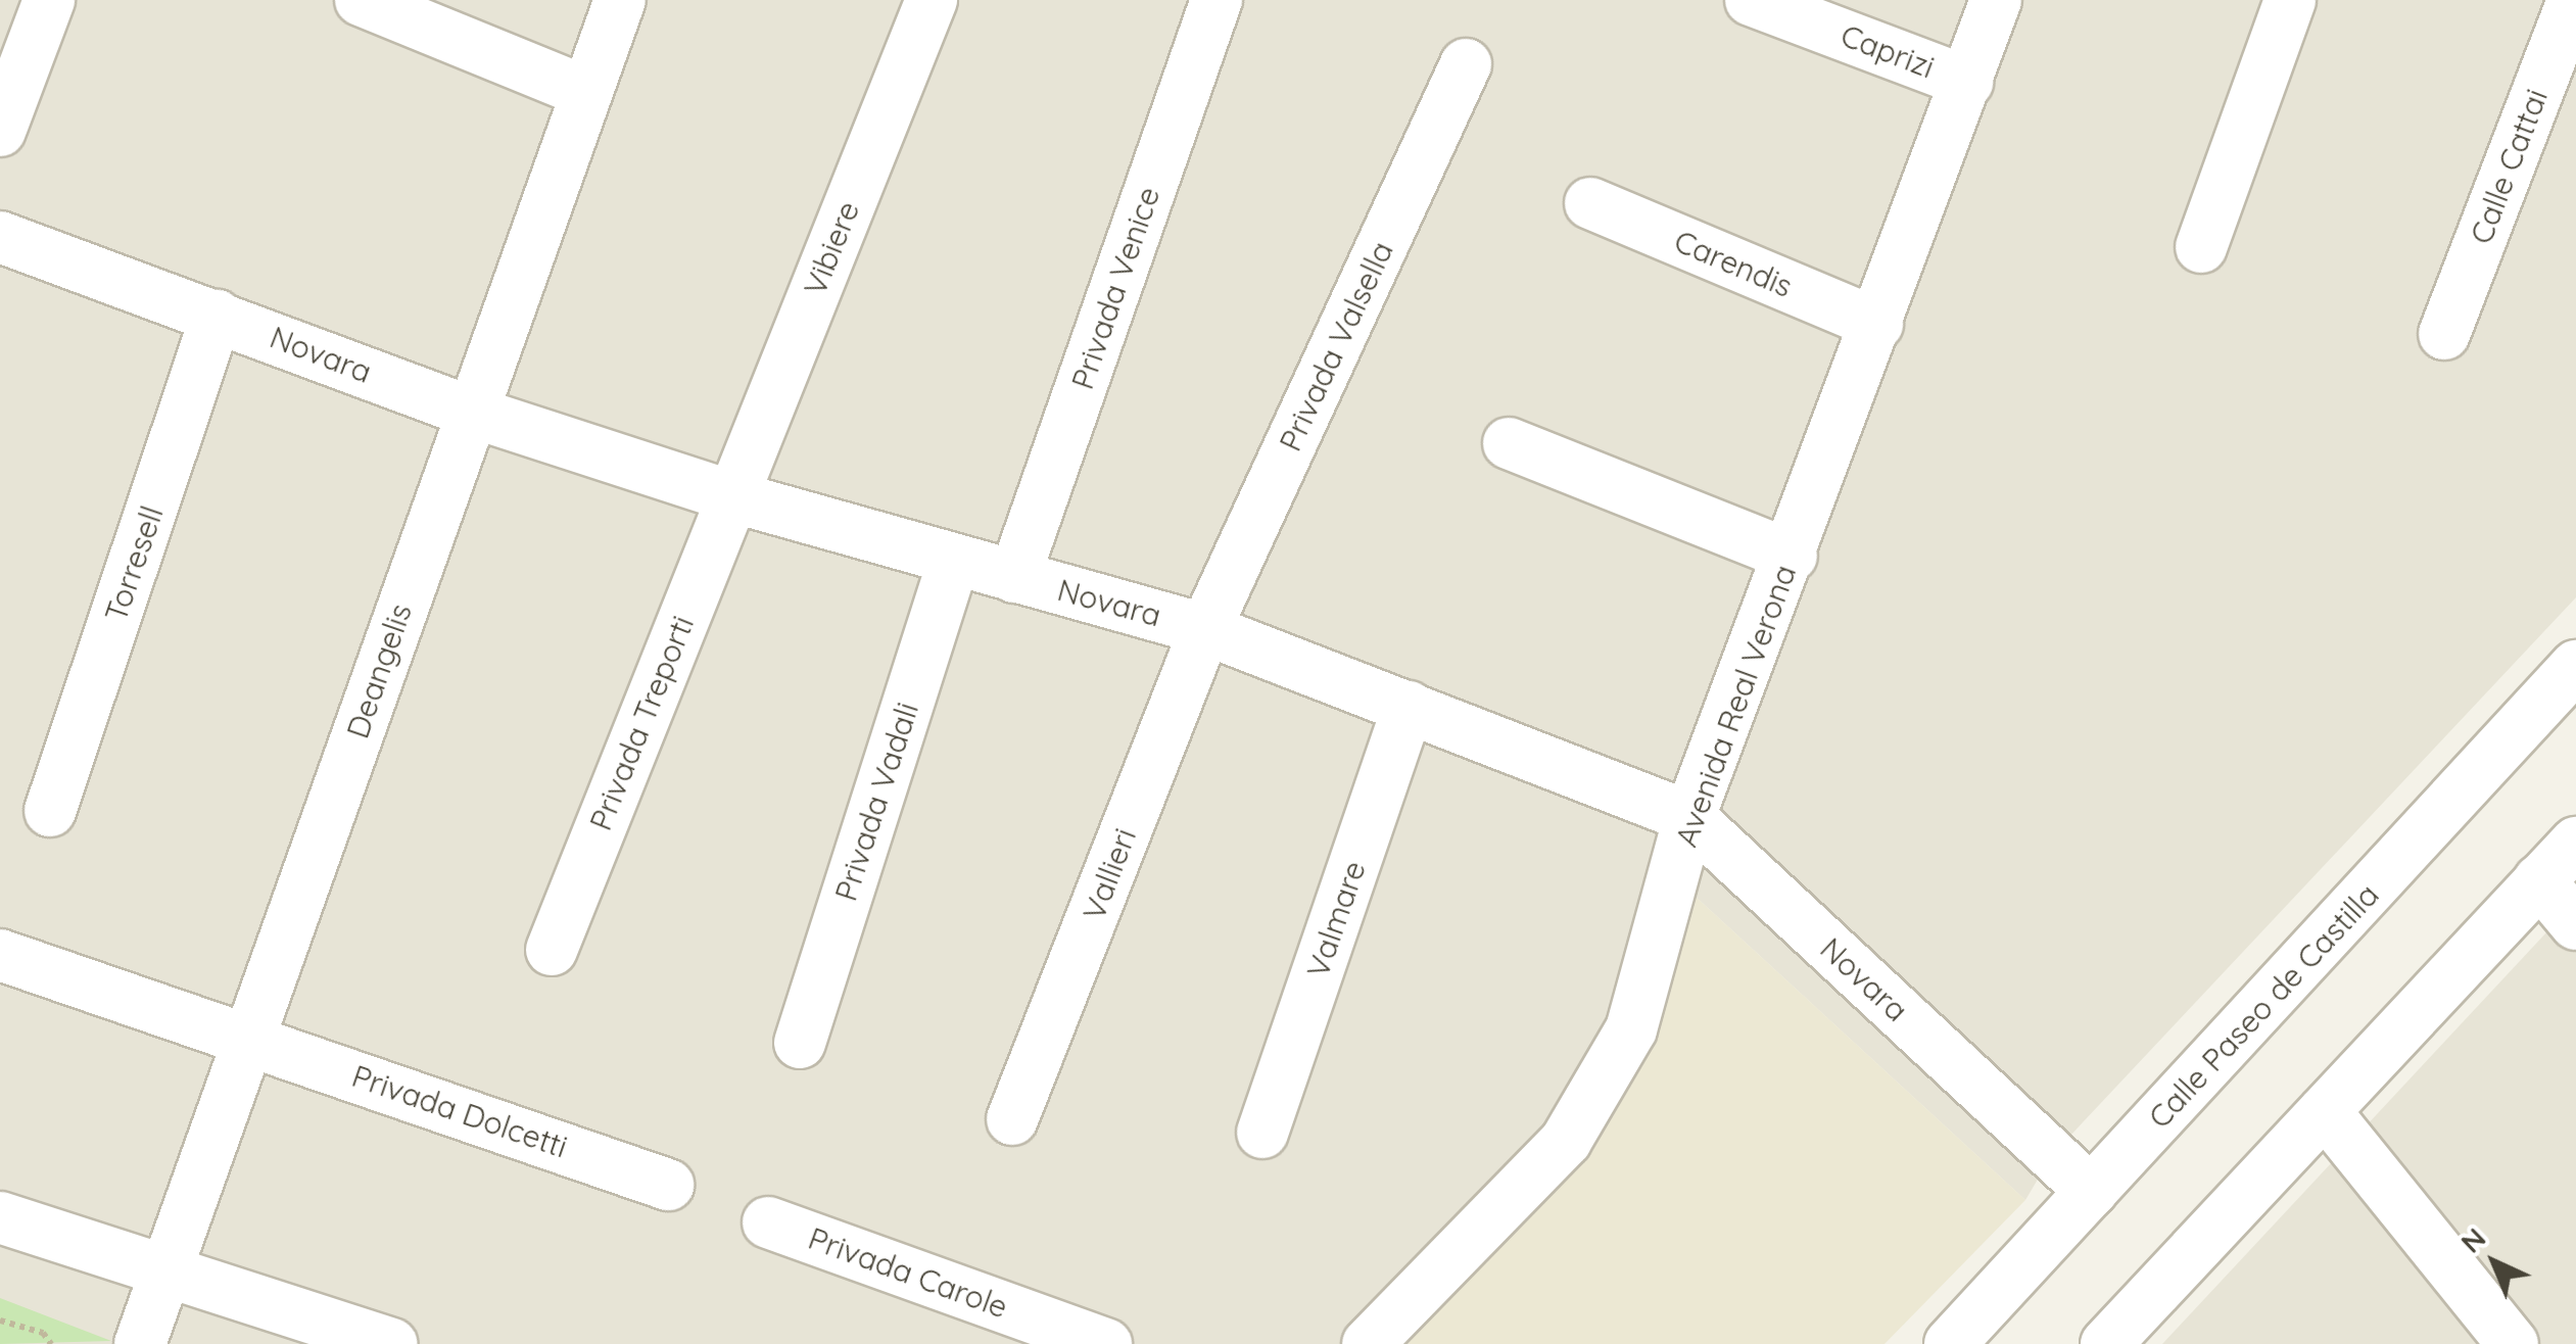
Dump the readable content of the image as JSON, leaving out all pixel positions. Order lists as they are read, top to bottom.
{
  "streets": {
    "street": [
      "Caprizi",
      "Calle Cattai",
      "Vibiere",
      "Carendis",
      "Privada Venice",
      "Privada Valsella",
      "Novara",
      "Torresell",
      "Deangelis",
      "Avenida Real Verona",
      "Privada Treporti",
      "Privada Vadali",
      "Vallieri",
      "Valmare",
      "Calle Paseo de Castilla",
      "Privada Dolcetti",
      "Privada Carole"
    ]
  },
  "crossings": [
    ["Caprizi", "Avenida Real Verona"],
    ["Vibiere", "Novara"],
    ["Vibiere", "Privada Treporti"],
    ["Carendis", "Avenida Real Verona"],
    ["Privada Venice", "Novara"],
    ["Privada Valsella", "Novara"],
    ["Privada Valsella", "Vallieri"],
    ["Novara", "Torresell"],
    ["Novara", "Deangelis"],
    ["Novara", "Avenida Real Verona"],
    ["Novara", "Privada Treporti"],
    ["Novara", "Privada Vadali"],
    ["Novara", "Vallieri"],
    ["Novara", "Valmare"],
    ["Novara", "Calle Paseo de Castilla"],
    ["Deangelis", "Privada Dolcetti"]
  ],
  "north": "top left"
}
